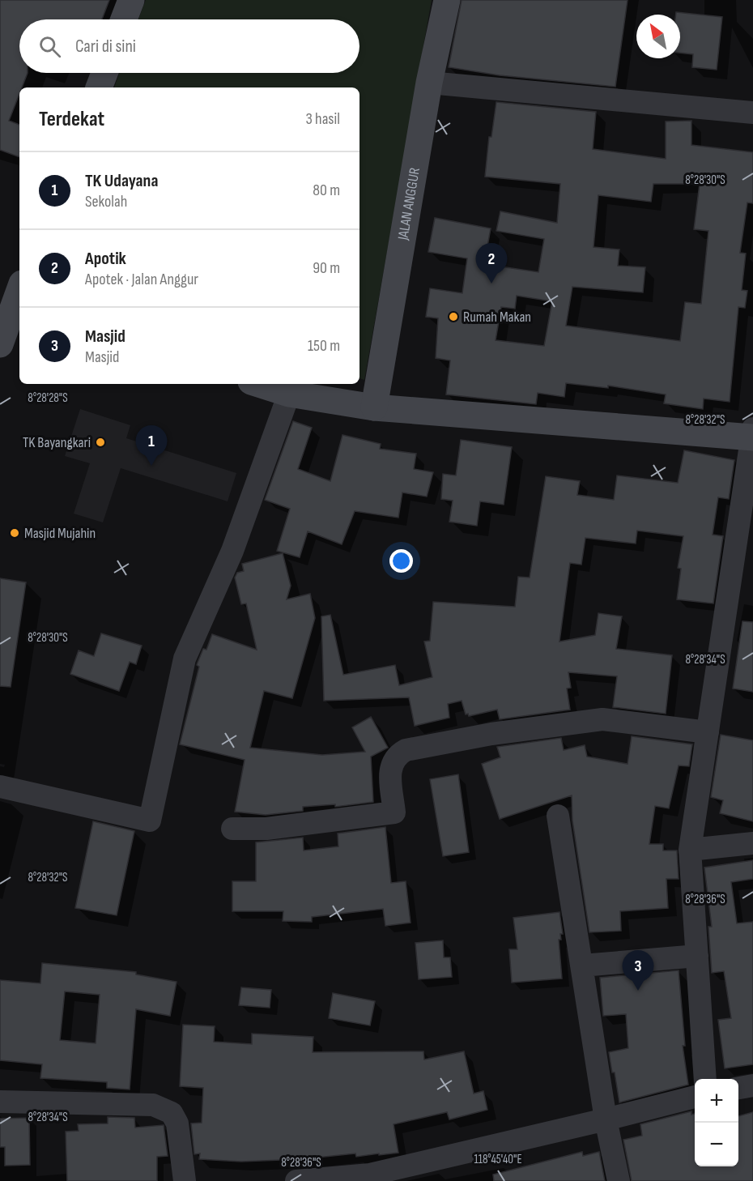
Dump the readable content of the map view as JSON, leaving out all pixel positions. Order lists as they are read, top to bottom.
{
  "streets": {
    "street": ["JALAN ANGGUR"]
  },
  "places": ["Rumah Makan", "TK Bayangkari", "Masjid Mujahin"],
  "north": "top left",
  "page": {
    "search": "Cari di sini",
    "heading": ["Terdekat", "3 hasil"],
    "list": [
      {
        "mark": "1",
        "name": "TK Udayana",
        "note": "Sekolah",
        "value": "80 m"
      },
      {
        "mark": "2",
        "name": "Apotik",
        "note": "Apotek · Jalan Anggur",
        "value": "90 m"
      },
      {
        "mark": "3",
        "name": "Masjid",
        "note": "Masjid",
        "value": "150 m"
      }
    ],
    "pins": ["2", "1", "3"],
    "map_buttons": ["+", "−"]
  },
  "coordinates": [
    "8°28'30\"S",
    "8°28'28\"S",
    "8°28'32\"S",
    "8°28'34\"S",
    "8°28'36\"S",
    "118°45'40\"E"
  ]
}
